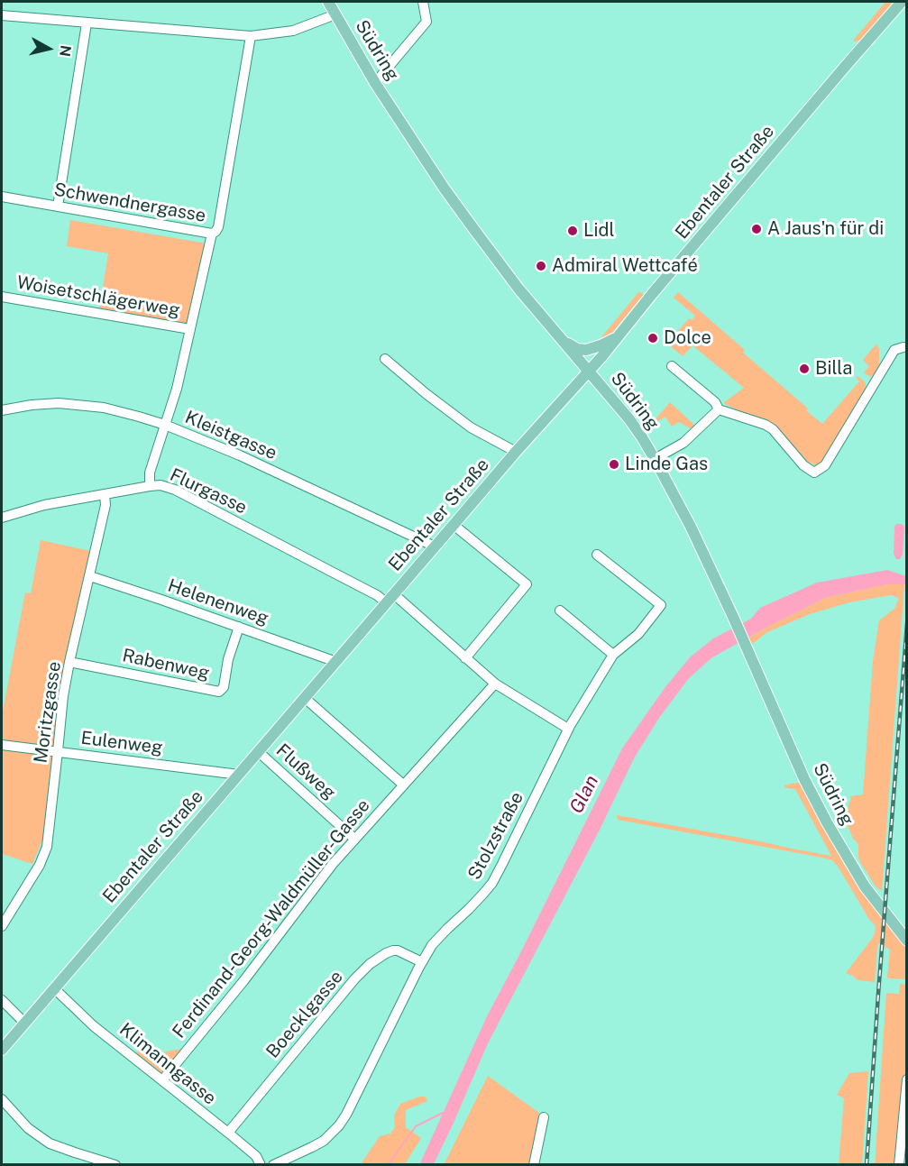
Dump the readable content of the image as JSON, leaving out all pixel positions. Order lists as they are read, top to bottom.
{
  "streets": {
    "main road": ["Südring", "Ebentaler Straße"],
    "street": [
      "Schwendnergasse",
      "Woisetschlägerweg",
      "Kleistgasse",
      "Flurgasse",
      "Helenenweg",
      "Rabenweg",
      "Moritzgasse",
      "Eulenweg",
      "Flußweg",
      "Stolzstraße",
      "Ferdinand-Georg-Waldmüller-Gasse",
      "Boecklgasse",
      "Klimanngasse"
    ]
  },
  "crossings": [
    ["Südring", "Ebentaler Straße"],
    ["Ebentaler Straße", "Kleistgasse"],
    ["Ebentaler Straße", "Flurgasse"],
    ["Ebentaler Straße", "Helenenweg"],
    ["Ebentaler Straße", "Eulenweg"],
    ["Ebentaler Straße", "Flußweg"],
    ["Ebentaler Straße", "Klimanngasse"],
    ["Schwendnergasse", "Woisetschlägerweg"],
    ["Woisetschlägerweg", "Kleistgasse"],
    ["Woisetschlägerweg", "Flurgasse"],
    ["Flurgasse", "Moritzgasse"],
    ["Flurgasse", "Stolzstraße"],
    ["Flurgasse", "Ferdinand-Georg-Waldmüller-Gasse"],
    ["Helenenweg", "Rabenweg"],
    ["Helenenweg", "Moritzgasse"],
    ["Rabenweg", "Moritzgasse"],
    ["Moritzgasse", "Eulenweg"],
    ["Flußweg", "Ferdinand-Georg-Waldmüller-Gasse"],
    ["Stolzstraße", "Boecklgasse"],
    ["Ferdinand-Georg-Waldmüller-Gasse", "Klimanngasse"],
    ["Boecklgasse", "Klimanngasse"]
  ],
  "water": ["Glan"],
  "places": [
    "A Jaus'n für di",
    "Lidl",
    "Admiral Wettcafé",
    "Dolce",
    "Billa",
    "Linde Gas"
  ],
  "north": "right"
}
